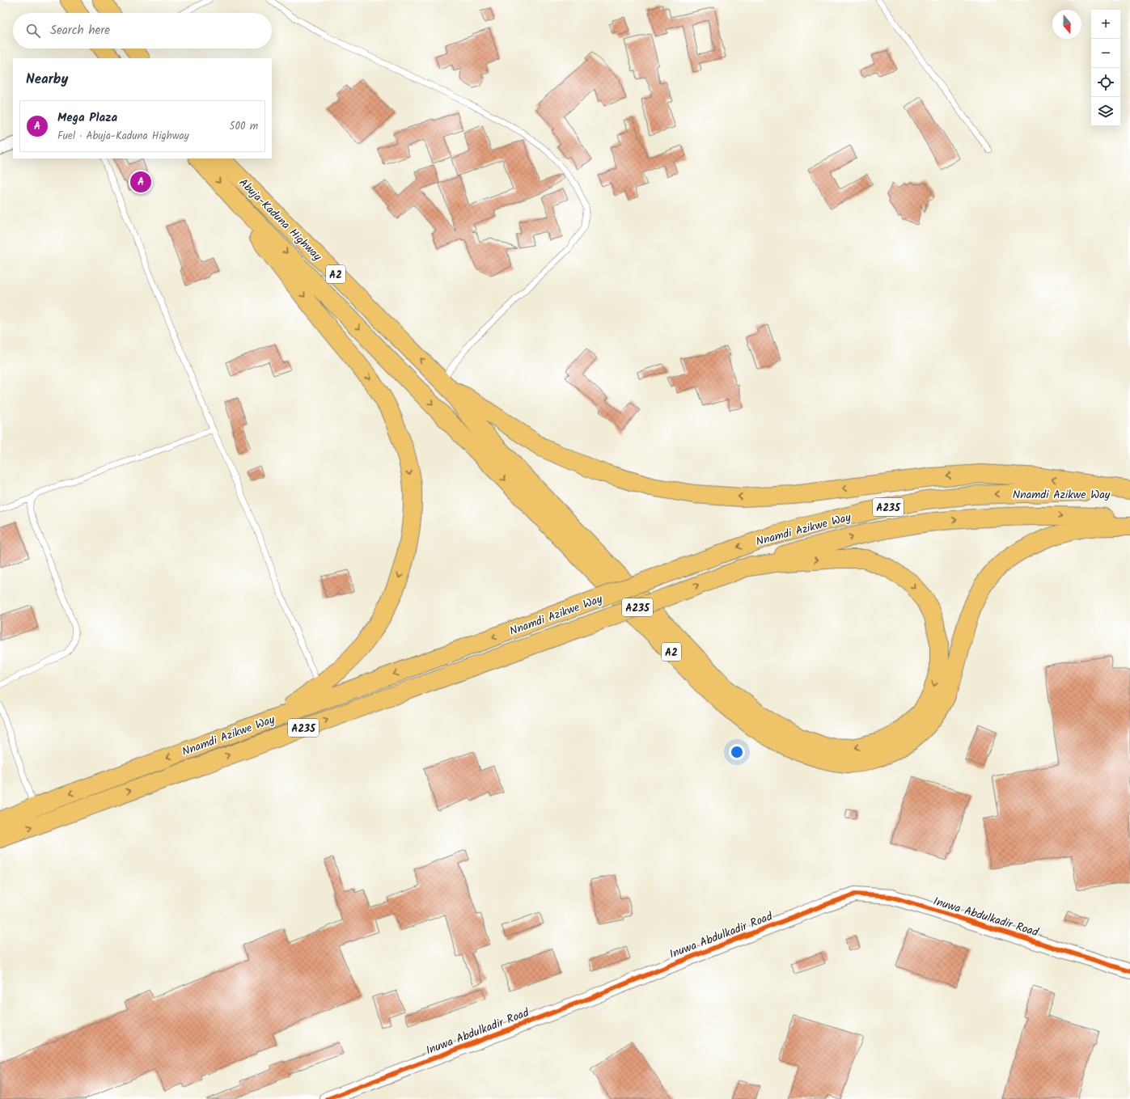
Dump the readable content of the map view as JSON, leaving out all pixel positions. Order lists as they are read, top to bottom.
{
  "streets": {
    "highway": [
      "Abuja-Kaduna Highway",
      "A2",
      "Nnamdi Azikwe Way",
      "A235"
    ],
    "street": ["Inuwa Abdulkadir Road"]
  },
  "crossings": [
    ["Abuja-Kaduna Highway", "A2"]
  ],
  "north": "bottom",
  "page": {
    "map_buttons": ["+", "−"],
    "search": "Search here",
    "heading": "Nearby",
    "list": [
      {
        "mark": "A",
        "name": "Mega Plaza",
        "note": "Fuel · Abuja-Kaduna Highway",
        "value": "500 m"
      }
    ],
    "pins": "A"
  }
}
